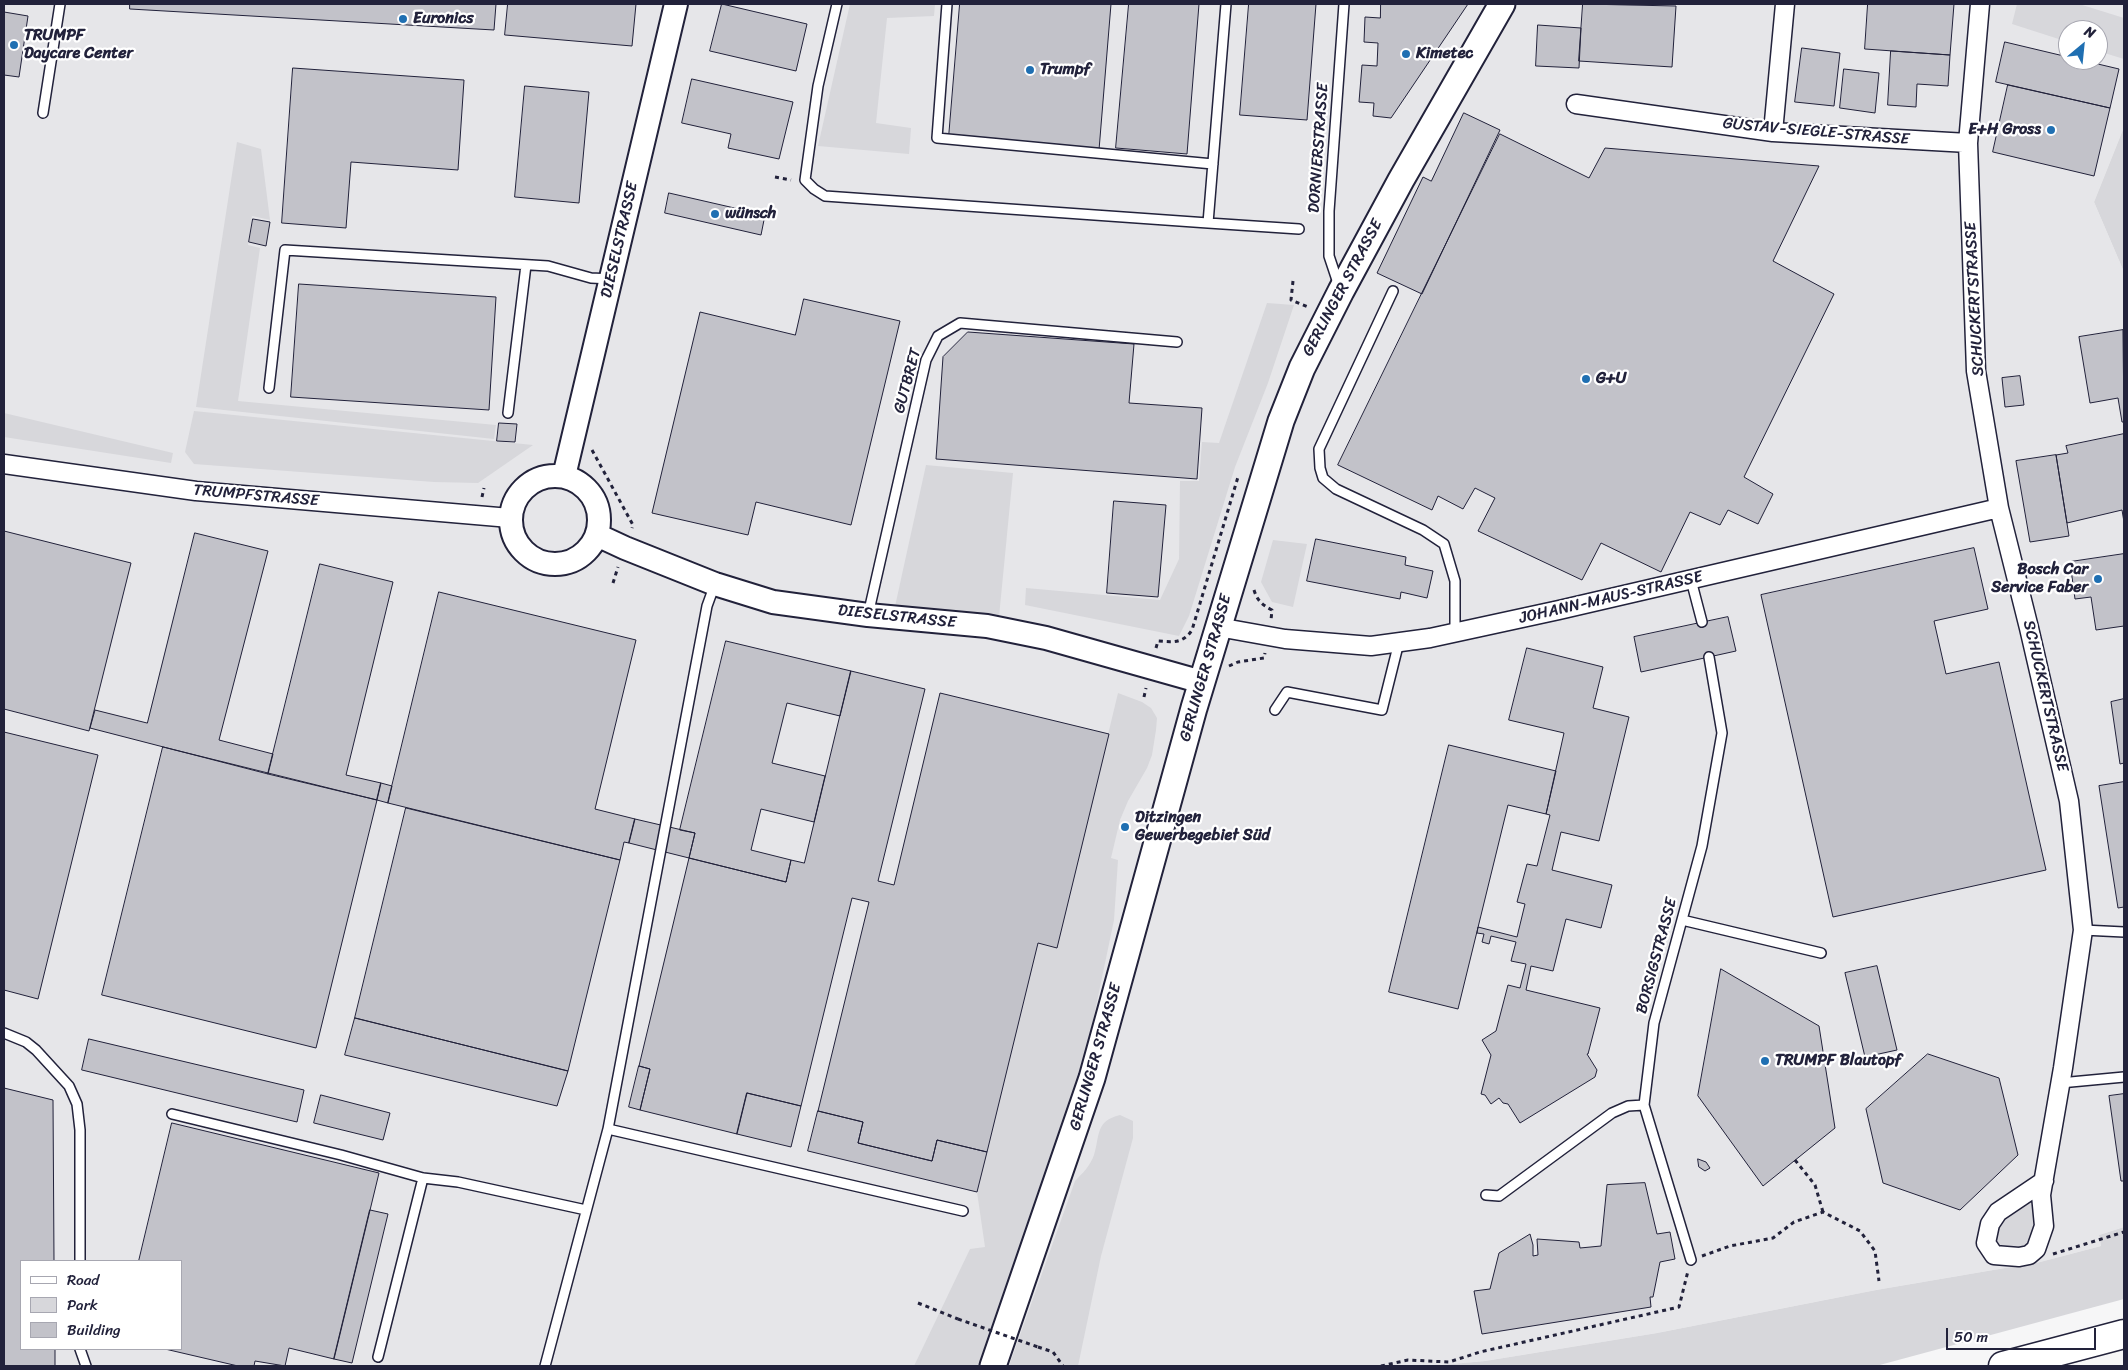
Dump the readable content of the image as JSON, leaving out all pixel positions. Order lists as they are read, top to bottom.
{
  "streets": {
    "main road": ["GERLINGER STRASSE"],
    "street": [
      "GUSTAV-SIEGLE-STRASSE",
      "DIESELSTRASSE",
      "SCHUCKERTSTRASSE",
      "TRUMPFSTRASSE",
      "JOHANN-MAUS-STRASSE"
    ],
    "lane": ["DORNIERSTRASSE", "GUTBRET", "BORSIGSTRASSE"]
  },
  "crossings": [
    ["GUSTAV-SIEGLE-STRASSE", "SCHUCKERTSTRASSE"],
    ["DORNIERSTRASSE", "GERLINGER STRASSE"],
    ["DIESELSTRASSE", "GERLINGER STRASSE"],
    ["DIESELSTRASSE", "GUTBRET"],
    ["DIESELSTRASSE", "TRUMPFSTRASSE"],
    ["GERLINGER STRASSE", "JOHANN-MAUS-STRASSE"],
    ["SCHUCKERTSTRASSE", "JOHANN-MAUS-STRASSE"]
  ],
  "places": [
    "Euronics",
    "TRUMPF Daycare Center",
    "Kimetec",
    "Trumpf",
    "E+H Gross",
    "wünsch",
    "G+U",
    "Bosch Car Service Faber",
    "Ditzingen Gewerbegebiet Süd",
    "TRUMPF Blautopf"
  ],
  "legend": ["Road", "Park", "Building"],
  "scale_bar": "50 m",
  "north": "top right"
}
